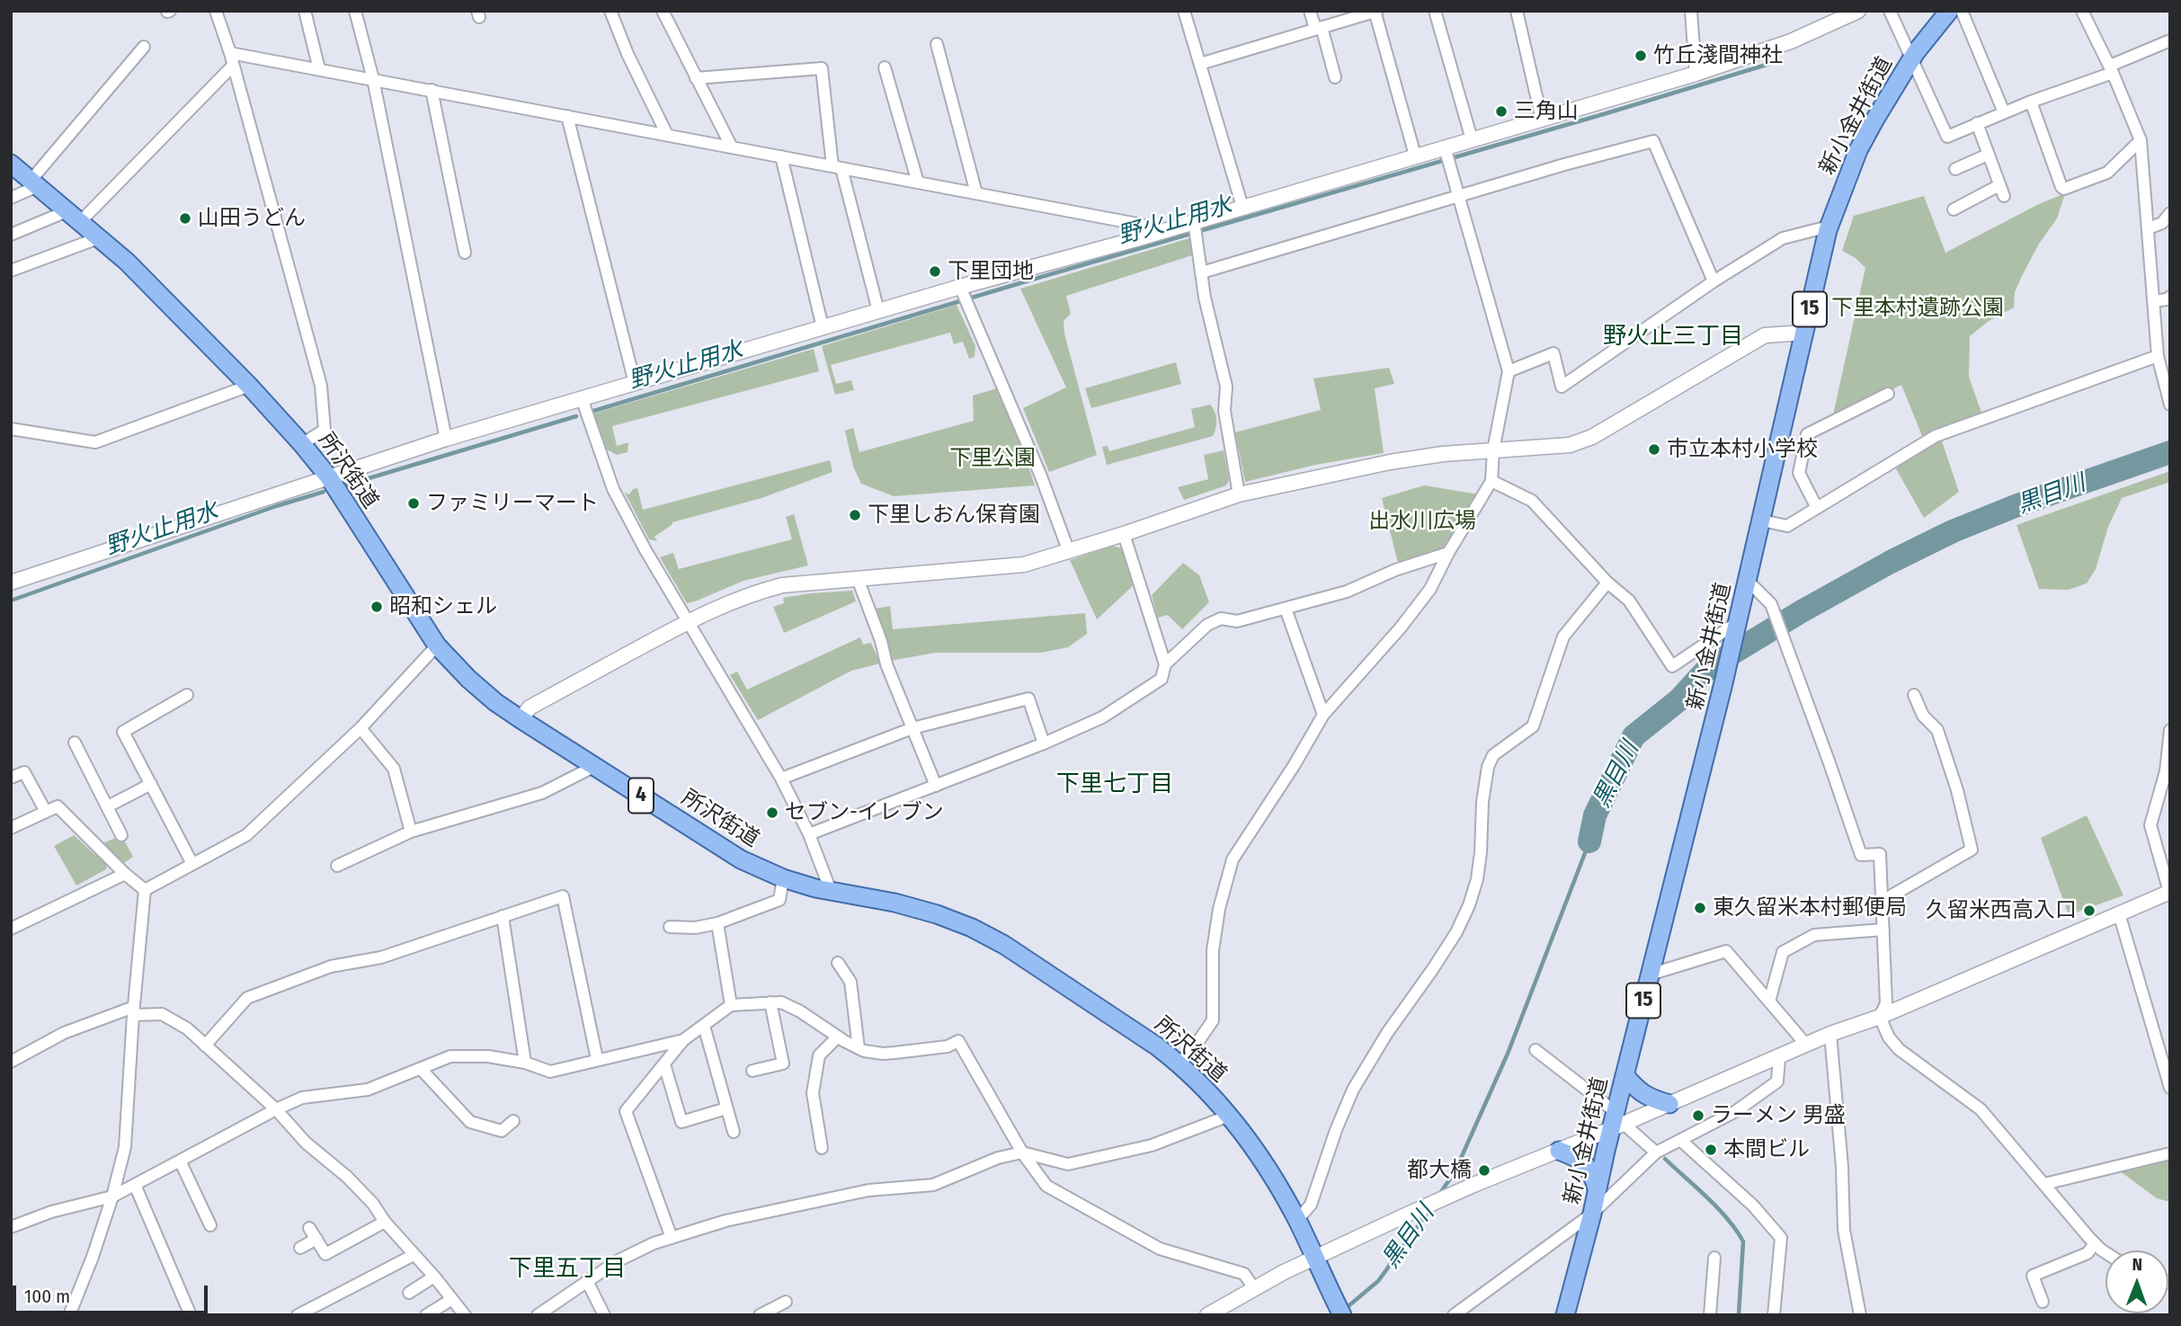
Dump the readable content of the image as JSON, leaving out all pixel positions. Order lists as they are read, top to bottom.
{
  "streets": {
    "main road": [
      "新小金井街道",
      "15",
      "所沢街道",
      "4"
    ]
  },
  "districts": ["野火止三丁目", "下里七丁目", "下里五丁目"],
  "water": ["野火止用水", "黒目川"],
  "parks": ["下里本村遺跡公園", "下里公園", "出水川広場"],
  "places": [
    "竹丘淺間神社",
    "三角山",
    "山田うどん",
    "下里団地",
    "市立本村小学校",
    "ファミリーマート",
    "下里しおん保育園",
    "昭和シェル",
    "セブン-イレブン",
    "東久留米本村郵便局",
    "久留米西高入口",
    "ラーメン 男盛",
    "本間ビル",
    "都大橋"
  ],
  "scale_bar": "100 m",
  "north": "top"
}
